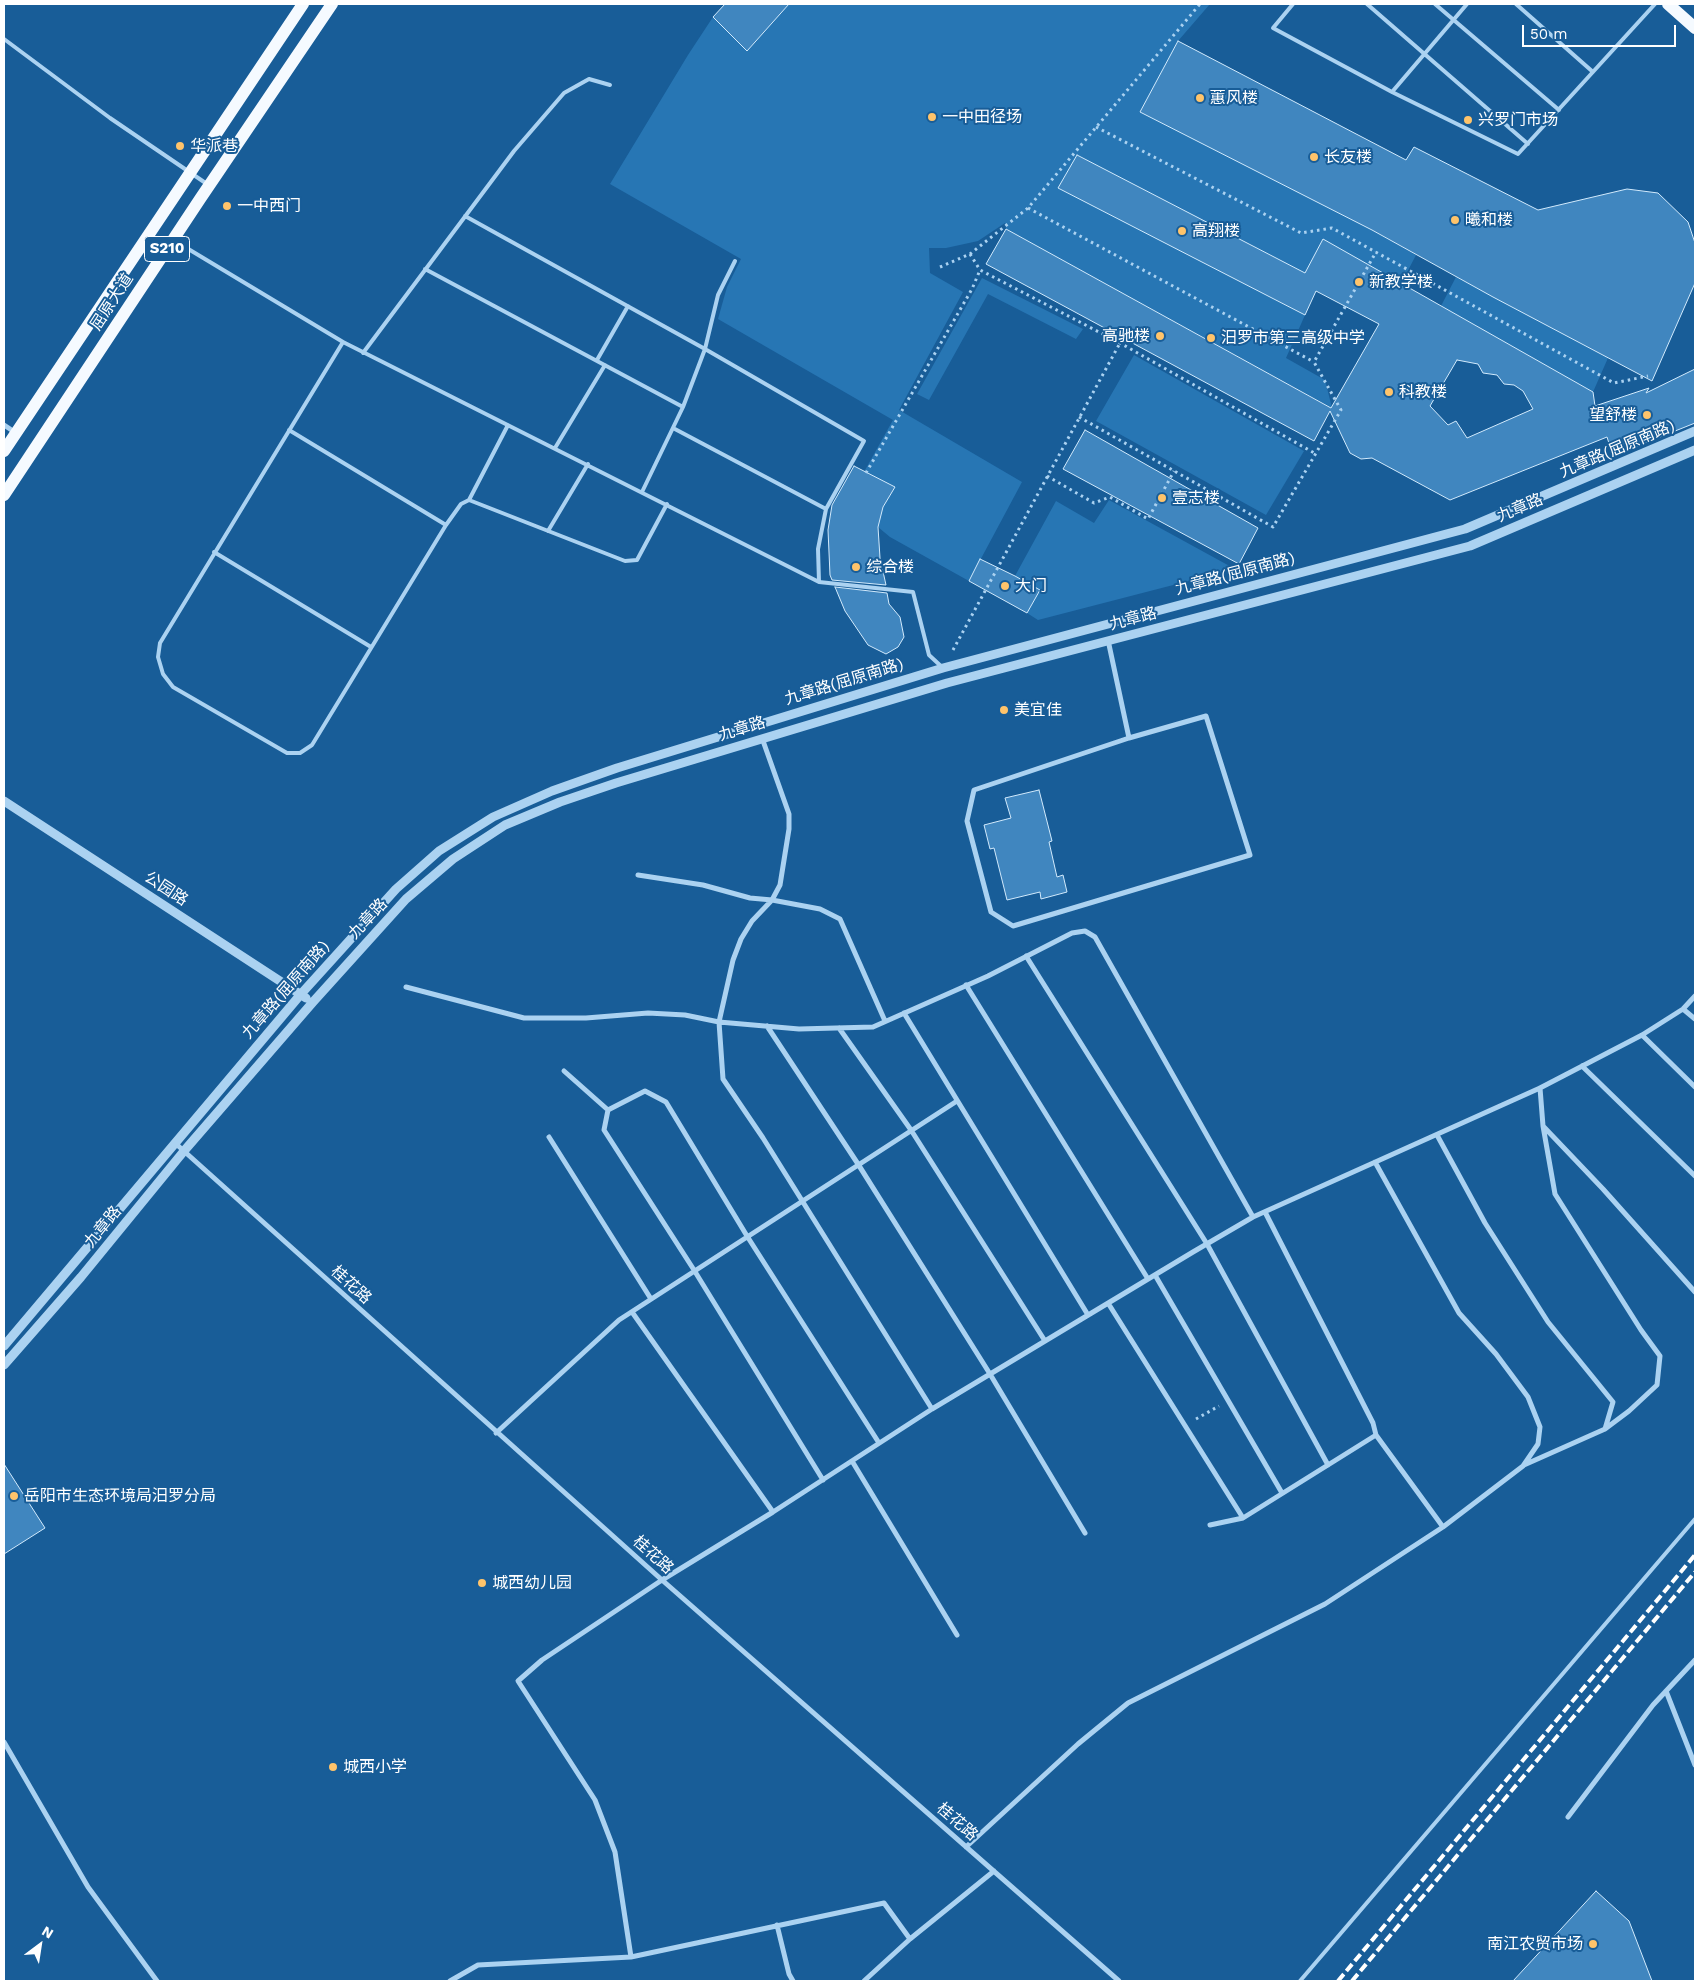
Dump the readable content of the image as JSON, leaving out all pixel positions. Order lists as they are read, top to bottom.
{
  "streets": {
    "main road": ["S210", "屈原大道"],
    "street": [
      "九章路(屈原南路)",
      "九章路",
      "公园路",
      "桂花路"
    ]
  },
  "crossings": [
    ["九章路(屈原南路)", "公园路"],
    ["九章路(屈原南路)", "桂花路"],
    ["九章路", "公园路"],
    ["九章路", "桂花路"]
  ],
  "places": [
    "蕙风楼",
    "一中田径场",
    "兴罗门市场",
    "华派巷",
    "长友楼",
    "一中西门",
    "曦和楼",
    "高翔楼",
    "新教学楼",
    "高驰楼",
    "汨罗市第三高级中学",
    "科教楼",
    "望舒楼",
    "壹志楼",
    "综合楼",
    "大门",
    "美宜佳",
    "岳阳市生态环境局汨罗分局",
    "城西幼儿园",
    "城西小学",
    "南江农贸市场"
  ],
  "scale_bar": "50 m",
  "north": "top right"
}
